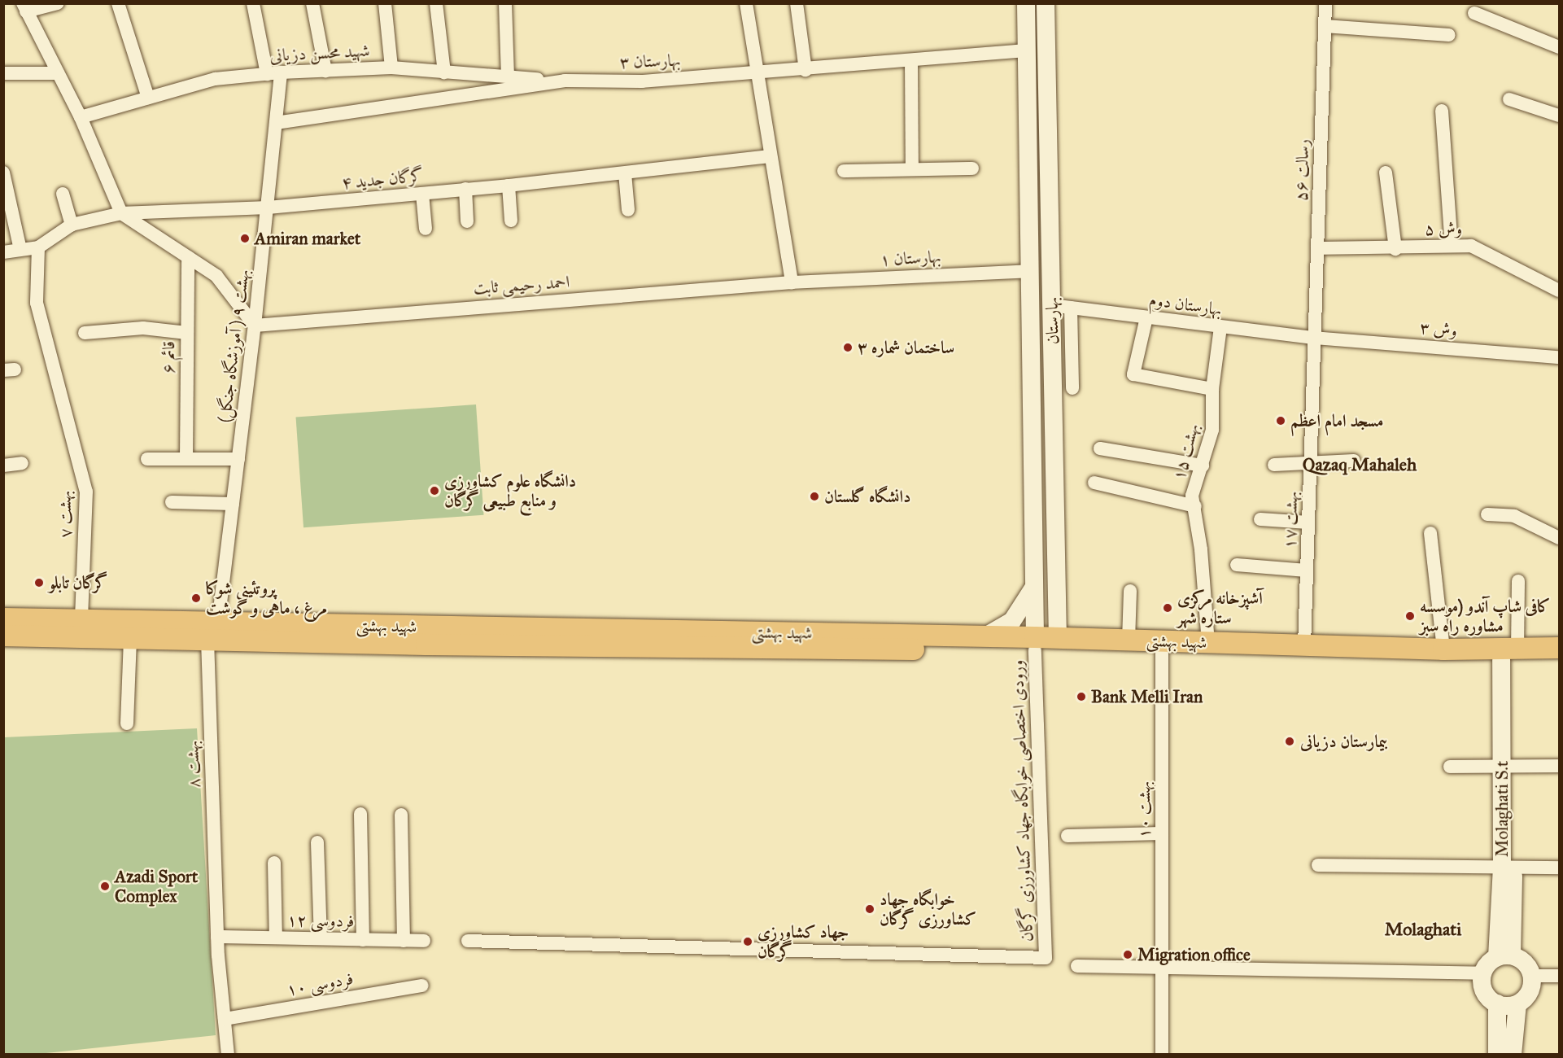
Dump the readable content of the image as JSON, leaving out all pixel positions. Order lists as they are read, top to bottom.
{
  "streets": {
    "main road": ["بهارستان", "شهید بهشتی", "Molaghati S.t"],
    "street": [
      "شهید محسن دزیانی",
      "بهارستان ۳",
      "۵۶ رسالت",
      "گرگان جدید ۴",
      "وش ۵",
      "۱ بهارستان",
      "احمد رحیمی ثابت",
      "بهارستان دوم",
      "وش ۳",
      "بهشت ۹ ( آموزشگاه جنگل)",
      "قائم ۶",
      "بهشت ۱۵",
      "بهشت ۷",
      "بهشت ۱۷",
      "۸ بهشت",
      "ورودی اختصاصی خوابگاه جهاد کشاورزی گرگان",
      "بهشت ۱۰",
      "۱۲ فردوسی",
      "۱۰ فردوسی"
    ]
  },
  "crossings": [
    ["شهید محسن دزیانی", "بهارستان ۳"],
    ["شهید محسن دزیانی", "بهشت ۹ ( آموزشگاه جنگل)"],
    ["بهارستان ۳", "بهارستان"],
    ["بهارستان ۳", "بهشت ۹ ( آموزشگاه جنگل)"],
    ["۵۶ رسالت", "وش ۵"],
    ["۵۶ رسالت", "بهارستان دوم"],
    ["۵۶ رسالت", "وش ۳"],
    ["۵۶ رسالت", "بهشت ۱۷"],
    ["گرگان جدید ۴", "بهشت ۹ ( آموزشگاه جنگل)"],
    ["گرگان جدید ۴", "بهشت ۷"],
    ["۱ بهارستان", "احمد رحیمی ثابت"],
    ["۱ بهارستان", "بهارستان"],
    ["احمد رحیمی ثابت", "بهشت ۹ ( آموزشگاه جنگل)"],
    ["بهارستان دوم", "بهارستان"],
    ["بهارستان دوم", "وش ۳"],
    ["بهارستان دوم", "بهشت ۱۵"],
    ["بهارستان دوم", "بهشت ۱۷"],
    ["بهارستان", "شهید بهشتی"],
    ["بهارستان", "ورودی اختصاصی خوابگاه جهاد کشاورزی گرگان"],
    ["وش ۳", "بهشت ۱۷"],
    ["بهشت ۹ ( آموزشگاه جنگل)", "شهید بهشتی"],
    ["بهشت ۹ ( آموزشگاه جنگل)", "۸ بهشت"],
    ["بهشت ۱۵", "شهید بهشتی"],
    ["بهشت ۷", "شهید بهشتی"],
    ["بهشت ۱۷", "شهید بهشتی"],
    ["شهید بهشتی", "۸ بهشت"],
    ["شهید بهشتی", "ورودی اختصاصی خوابگاه جهاد کشاورزی گرگان"],
    ["شهید بهشتی", "Molaghati S.t"],
    ["شهید بهشتی", "بهشت ۱۰"],
    ["۸ بهشت", "۱۲ فردوسی"],
    ["۸ بهشت", "۱۰ فردوسی"]
  ],
  "districts": ["Qazaq Mahaleh", "Molaghati"],
  "places": [
    "Amiran market",
    "ساختمان شماره ۳",
    "مسجد امام اعظم",
    "دانشگاه علوم کشاورزی و منابع طبیعی گرگان",
    "دانشگاه گلستان",
    "گرگان تابلو",
    "پروتئینی شوکا مرغ‌ ، ماهی و گوشت",
    "آشپزخانه مرکزی ستاره شهر",
    "کافی شاپ آندو (موسسه مشاوره راه سبز",
    "Bank Melli Iran",
    "بیمارستان دزیانی",
    "Azadi Sport Complex",
    "خوابگاه جهاد کشاورزی گرگان",
    "جهاد کشاورزی گرگان",
    "Migration office"
  ]
}
